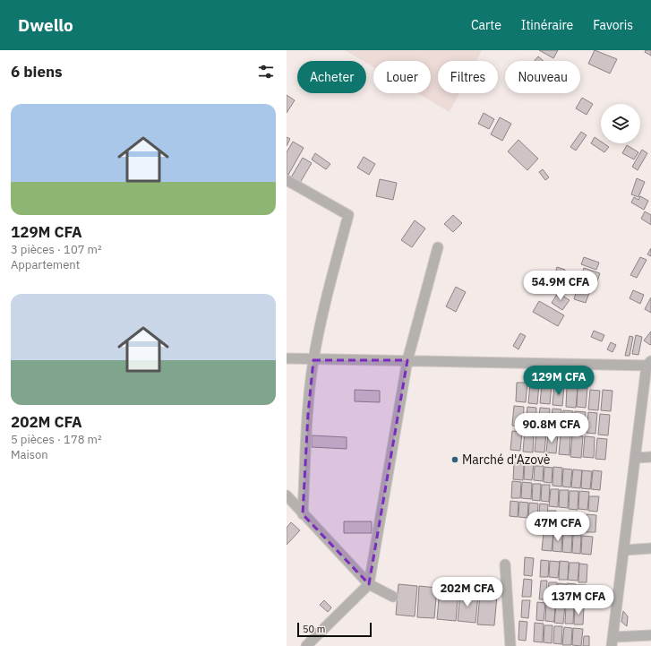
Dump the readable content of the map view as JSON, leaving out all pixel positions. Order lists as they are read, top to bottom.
{
  "places": ["Marché d'Azovè"],
  "scale_bar": "50 m",
  "page": {
    "header": "Dwello",
    "nav": ["Carte", "Itinéraire", "Favoris"],
    "heading": "6 biens",
    "chip": [
      "Acheter",
      "Louer",
      "Filtres",
      "Nouveau"
    ],
    "list": [
      {
        "name": "129M CFA",
        "note": "3 pièces · 107 m² · Appartement"
      },
      {
        "name": "202M CFA",
        "note": "5 pièces · 178 m² · Maison"
      }
    ],
    "price": [
      "54.9M CFA",
      "129M CFA",
      "90.8M CFA",
      "47M CFA",
      "202M CFA",
      "137M CFA"
    ],
    "scale": "50 m"
  }
}
